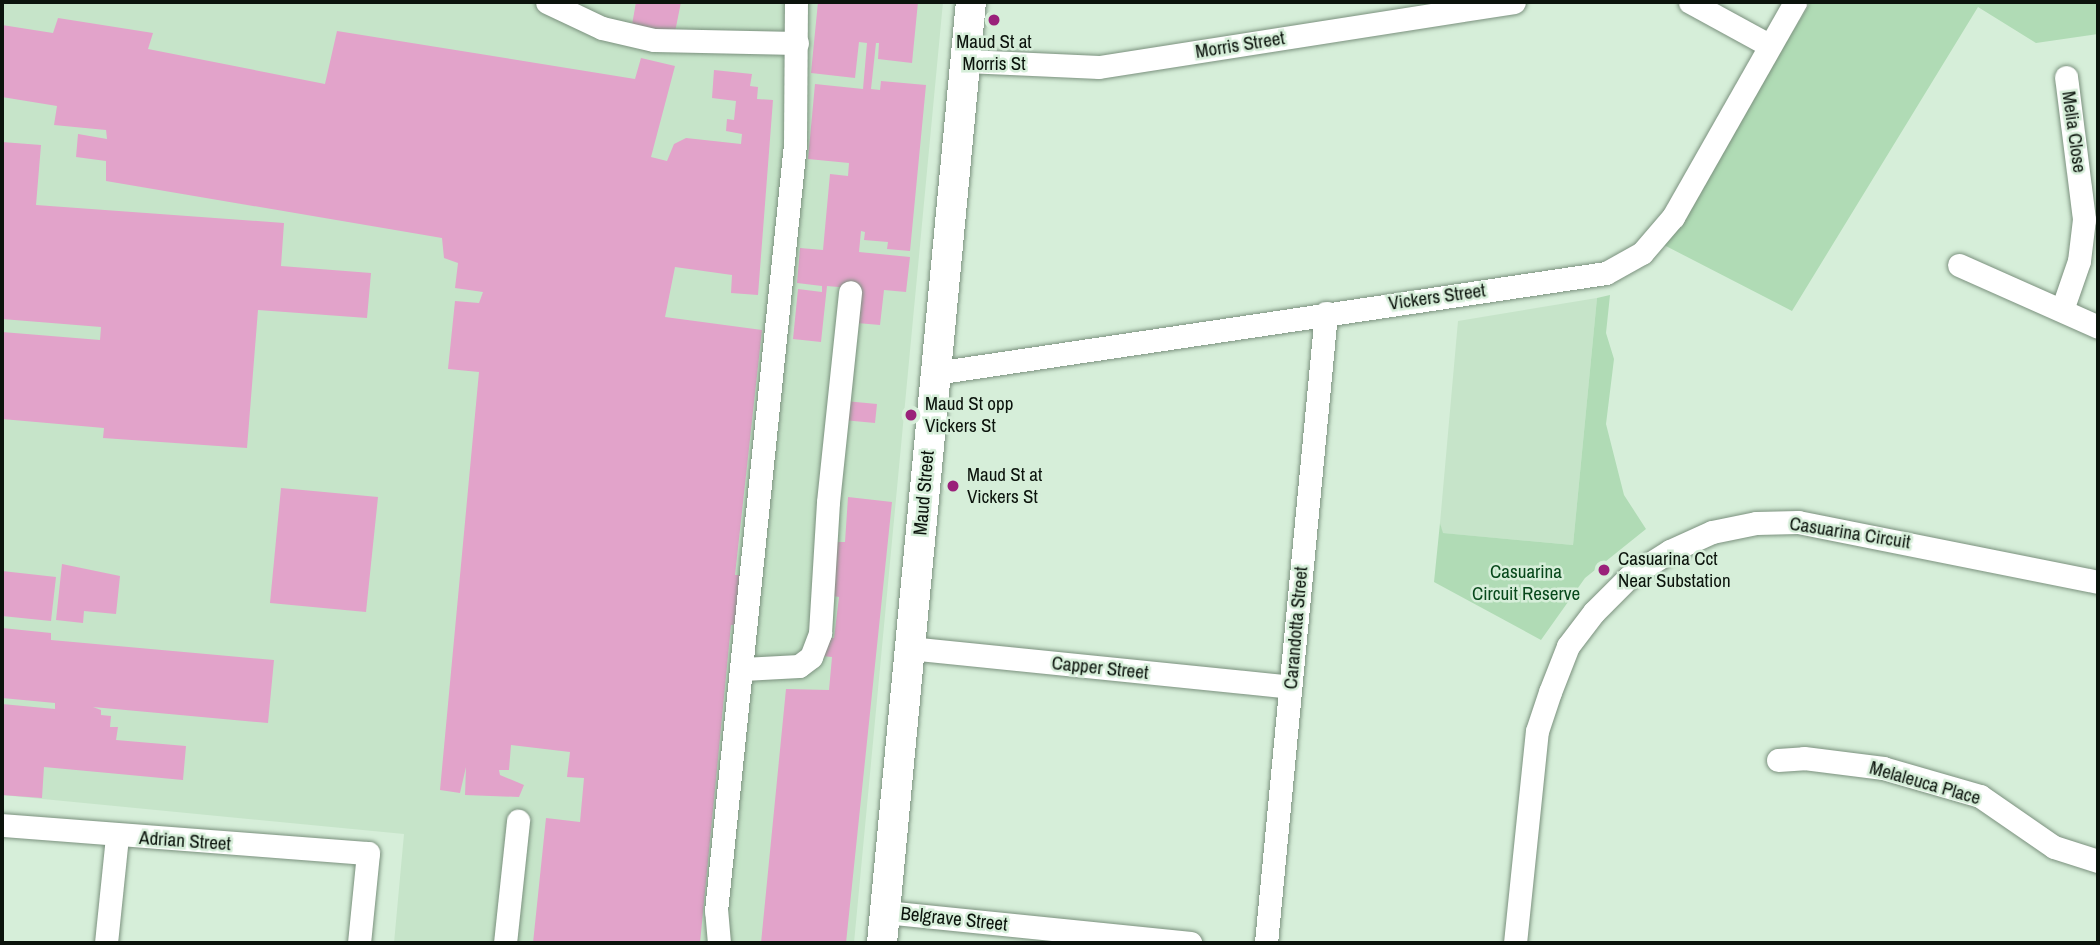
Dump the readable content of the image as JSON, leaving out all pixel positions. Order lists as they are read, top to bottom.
{
  "streets": {
    "main road": ["Maud Street"],
    "street": [
      "Morris Street",
      "Melia Close",
      "Vickers Street",
      "Casuarina Circuit",
      "Carandotta Street",
      "Capper Street",
      "Melaleuca Place",
      "Adrian Street",
      "Belgrave Street"
    ]
  },
  "crossings": [
    ["Morris Street", "Maud Street"],
    ["Vickers Street", "Maud Street"],
    ["Vickers Street", "Carandotta Street"],
    ["Maud Street", "Capper Street"],
    ["Maud Street", "Belgrave Street"],
    ["Carandotta Street", "Capper Street"]
  ],
  "parks": ["Casuarina Circuit Reserve"],
  "places": [
    "Maud St at Morris St",
    "Maud St opp Vickers St",
    "Maud St at Vickers St",
    "Casuarina Cct Near Substation"
  ]
}
